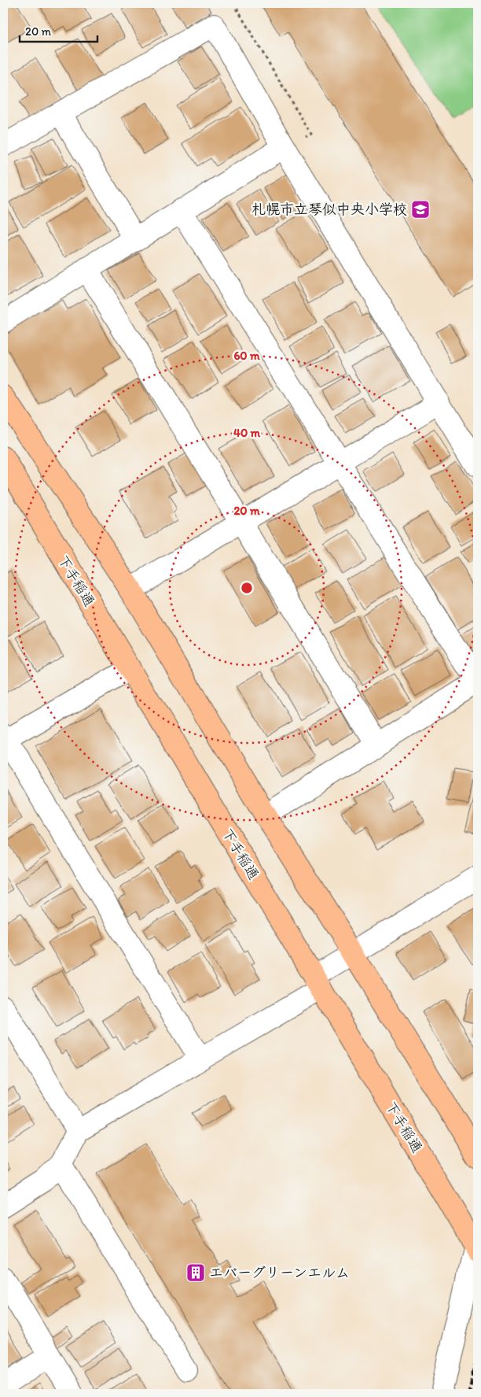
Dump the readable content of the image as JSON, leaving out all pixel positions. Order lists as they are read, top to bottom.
{
  "streets": {
    "main road": ["下手稲通"]
  },
  "places": {
    "school or university": ["札幌市立琴似中央小学校"],
    "building": ["エバーグリーンエルム"]
  },
  "scale_bar": "20 m",
  "rings": ["60 m", "40 m", "20 m"]
}
